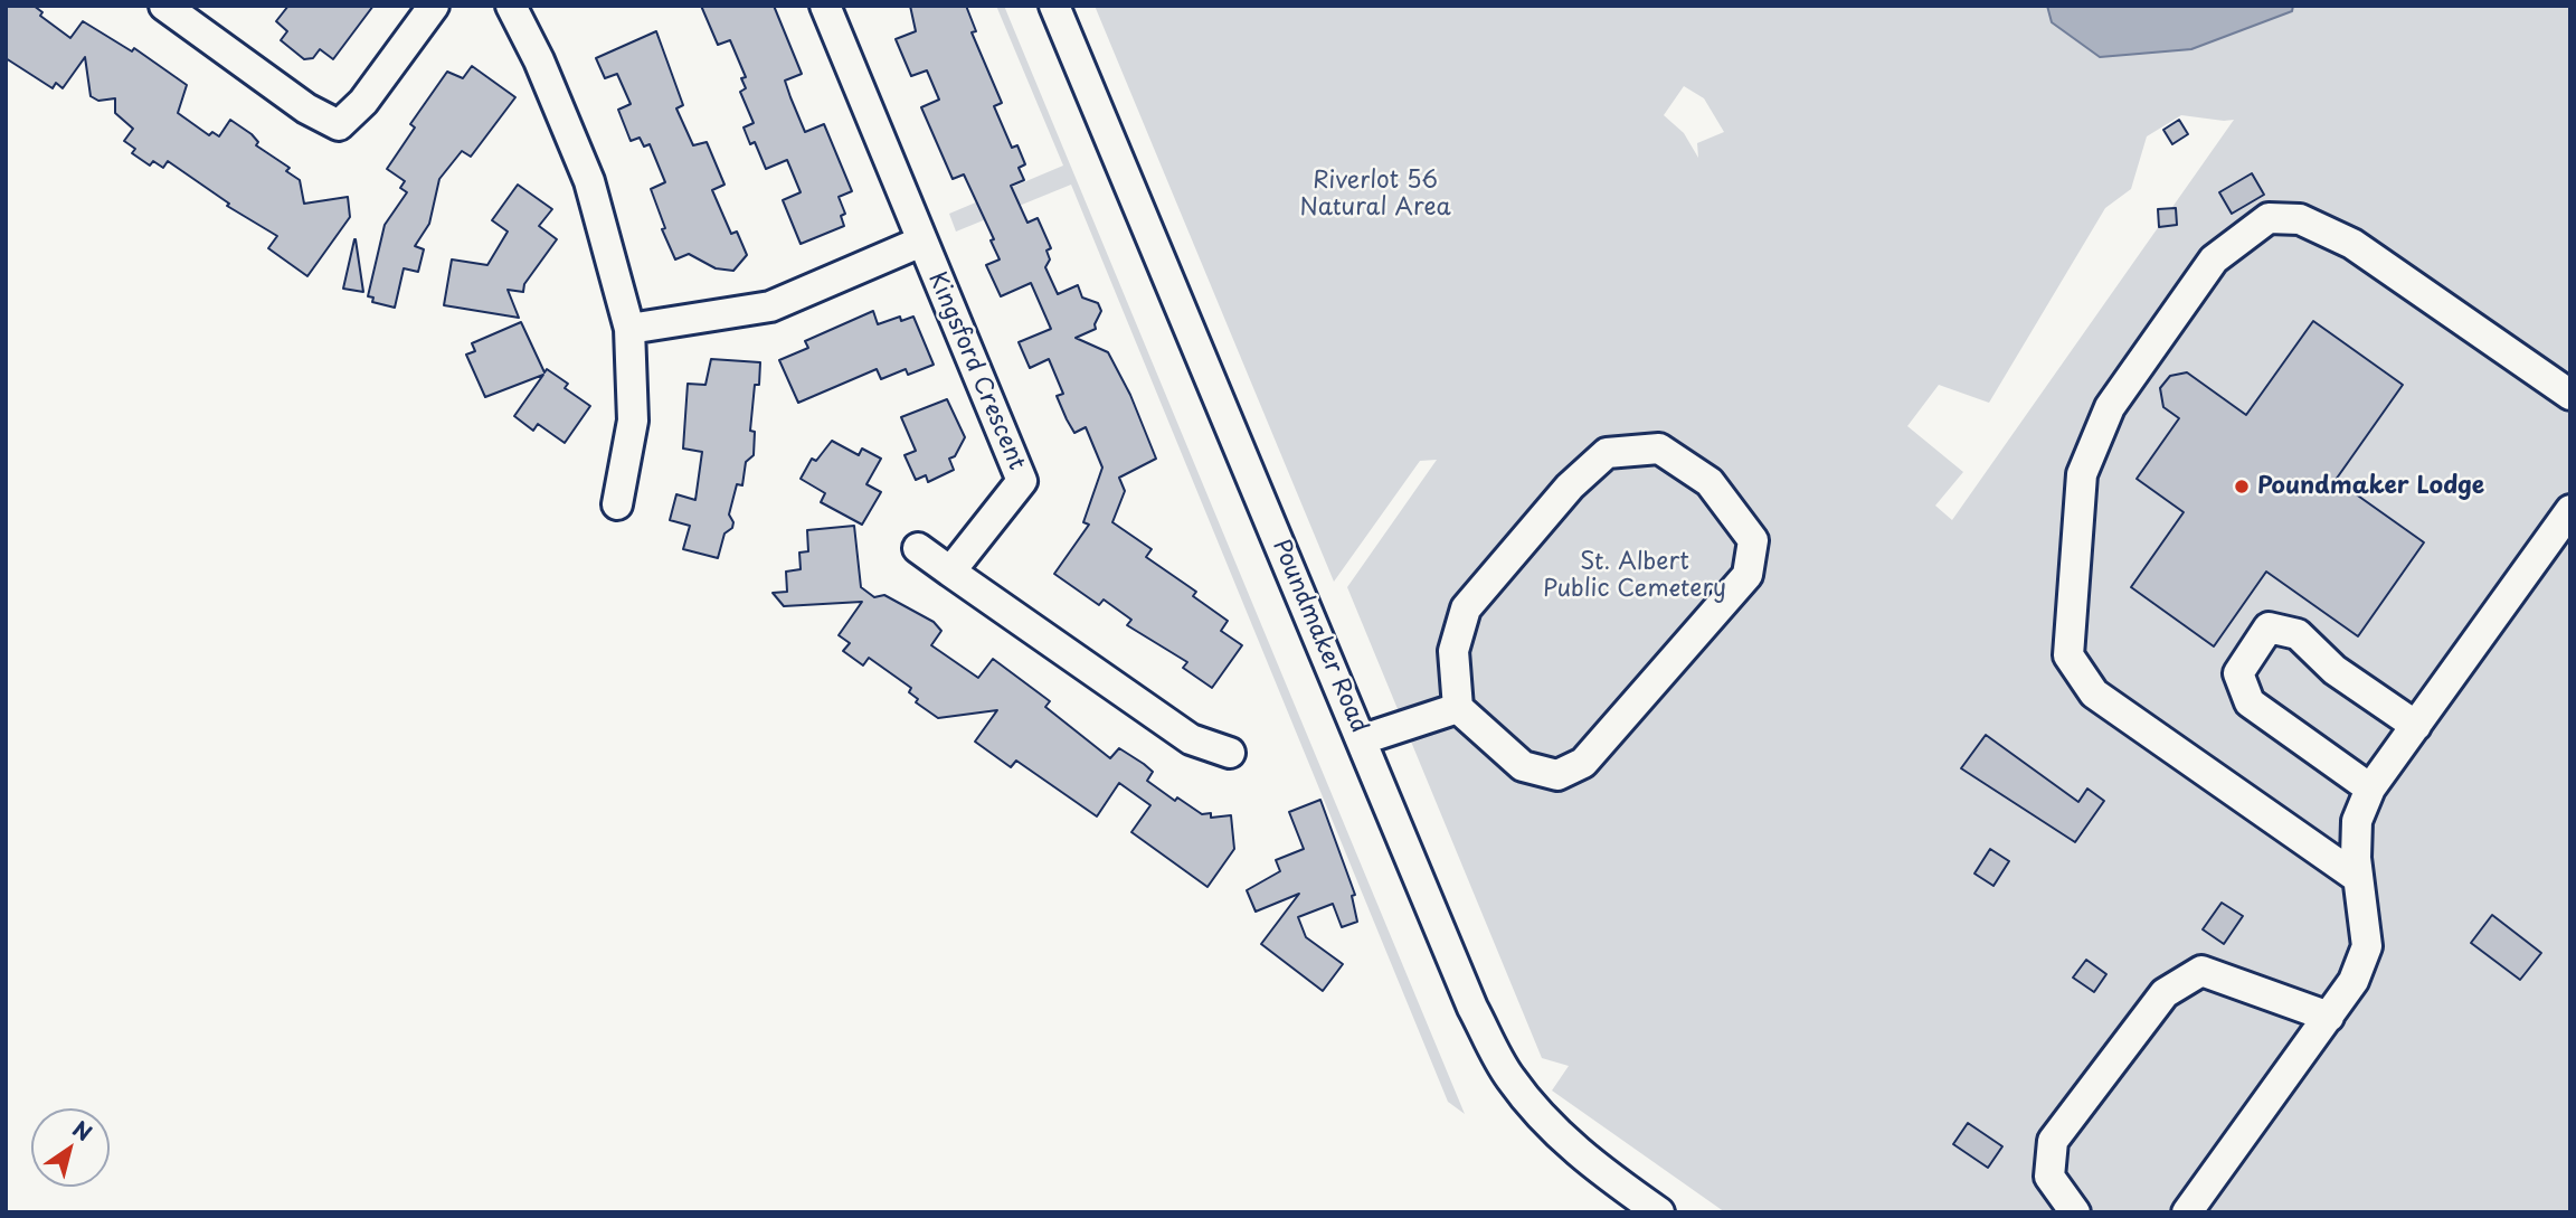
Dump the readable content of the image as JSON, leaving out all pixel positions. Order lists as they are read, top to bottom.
{
  "streets": {
    "street": ["Kingsford Crescent", "Poundmaker Road"]
  },
  "parks": ["Riverlot 56 Natural Area", "St. Albert Public Cemetery"],
  "places": ["Poundmaker Lodge"],
  "north": "top right"
}
